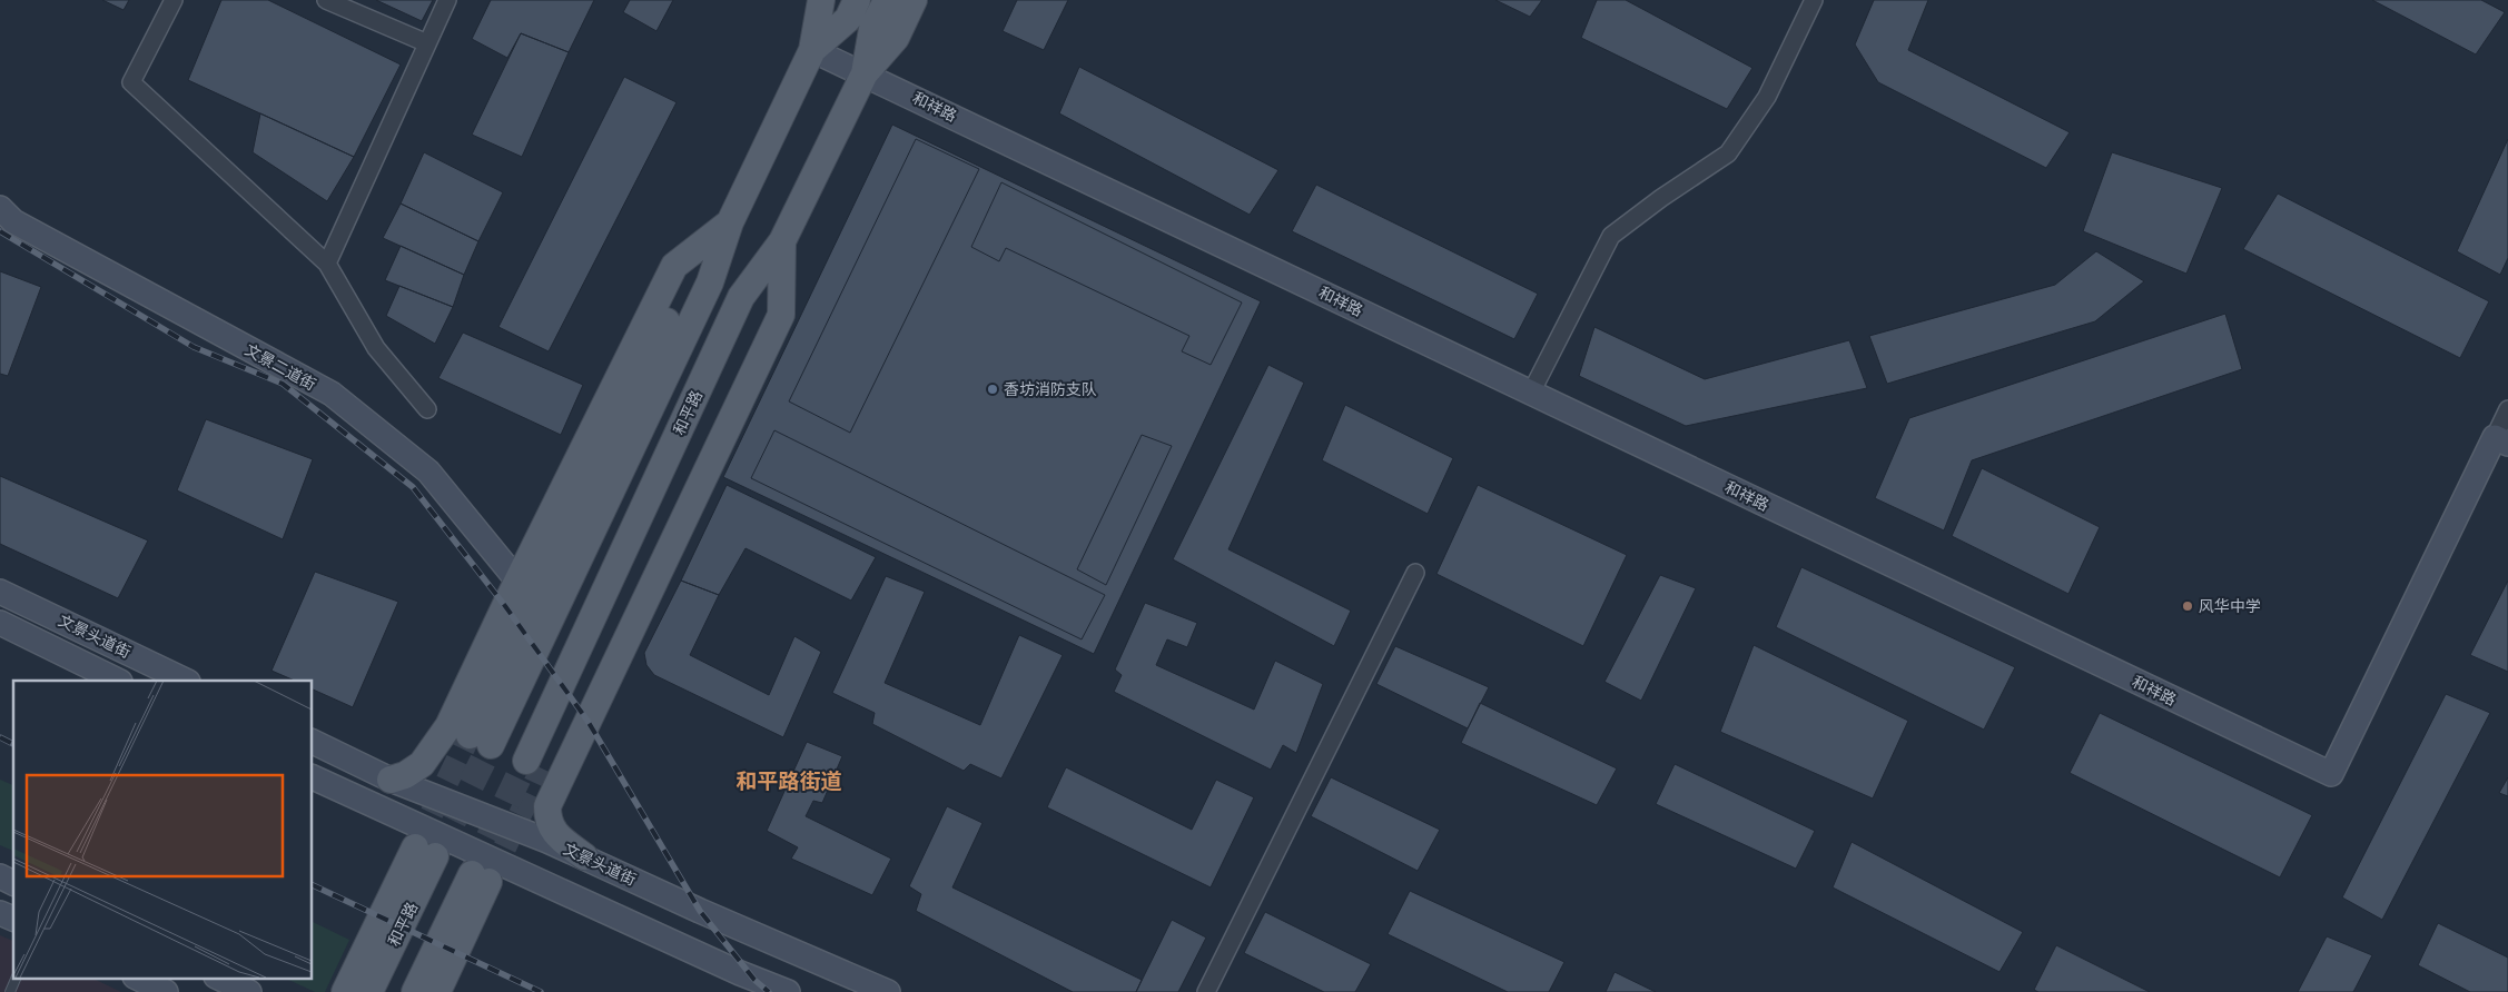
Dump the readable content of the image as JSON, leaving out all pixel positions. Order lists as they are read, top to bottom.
{
  "streets": {
    "main road": ["和平路"],
    "street": ["和祥路", "文景二道街", "文景头道街"]
  },
  "districts": ["和平路街道"],
  "places": ["香坊消防支队", "风华中学"]
}
